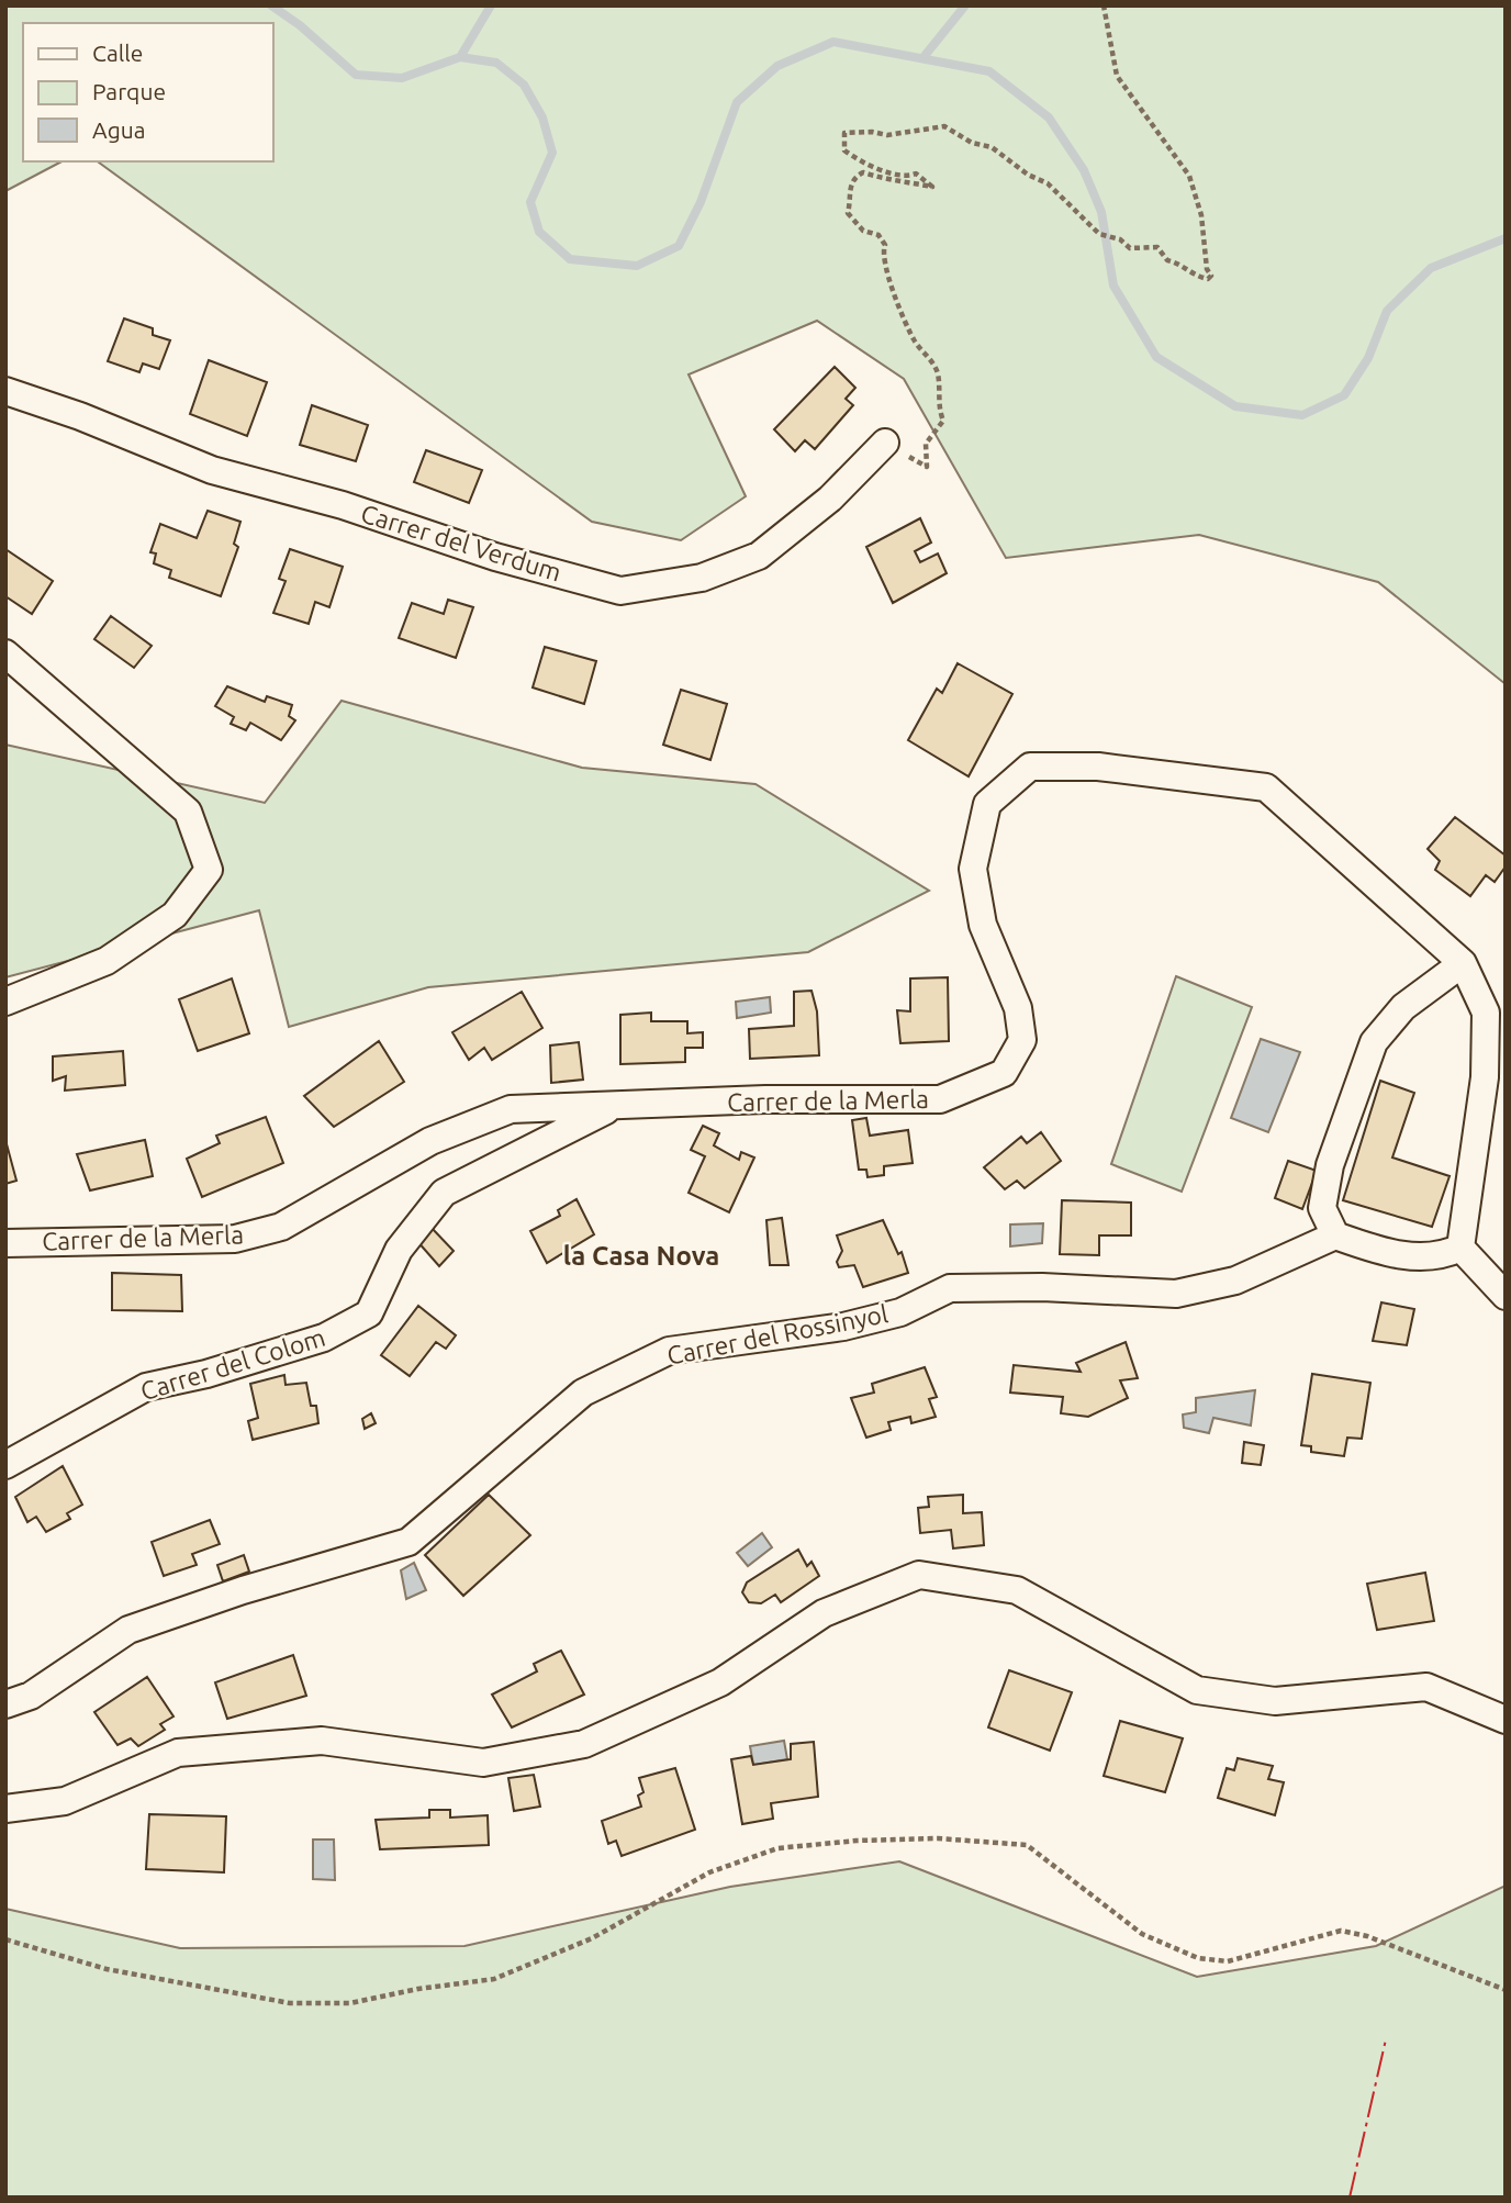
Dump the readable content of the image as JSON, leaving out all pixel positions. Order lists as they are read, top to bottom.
{
  "streets": {
    "street": [
      "Carrer del Verdum",
      "Carrer de la Merla",
      "Carrer del Rossinyol",
      "Carrer del Colom"
    ]
  },
  "crossings": [
    ["Carrer de la Merla", "Carrer del Colom"]
  ],
  "districts": ["la Casa Nova"],
  "legend": ["Calle", "Parque", "Agua"]
}
